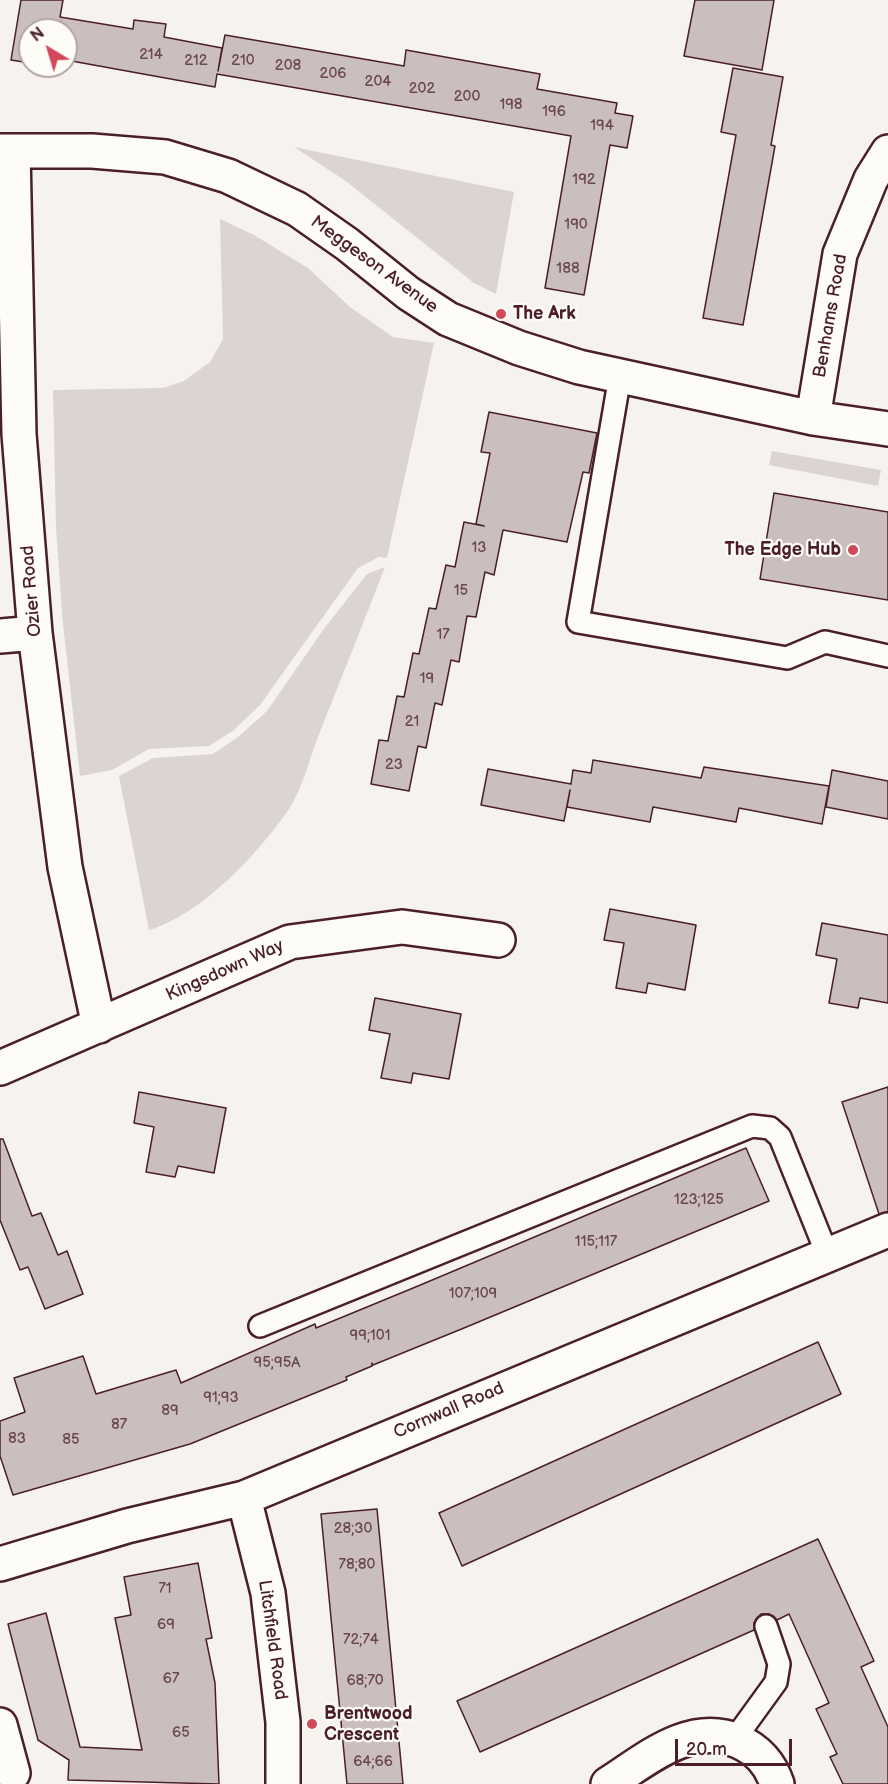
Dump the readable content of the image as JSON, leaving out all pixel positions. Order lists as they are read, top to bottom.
{
  "streets": {
    "street": [
      "Meggeson Avenue",
      "Benhams Road",
      "Ozier Road",
      "Kingsdown Way",
      "Cornwall Road",
      "Litchfield Road"
    ]
  },
  "crossings": [
    ["Meggeson Avenue", "Benhams Road"],
    ["Meggeson Avenue", "Ozier Road"],
    ["Ozier Road", "Kingsdown Way"],
    ["Cornwall Road", "Litchfield Road"]
  ],
  "places": ["The Ark", "The Edge Hub", "Brentwood Crescent"],
  "house_numbers": [
    "214",
    "212",
    "210",
    "208",
    "206",
    "204",
    "202",
    "200",
    "198",
    "196",
    "194",
    "192",
    "190",
    "188",
    "13",
    "15",
    "17",
    "19",
    "21",
    "23",
    "123;125",
    "115;117",
    "107;109",
    "99;101",
    "95;95A",
    "91;93",
    "89",
    "87",
    "83",
    "85",
    "28;30",
    "78;80",
    "71",
    "69",
    "72;74",
    "67",
    "68;70",
    "65",
    "64;66"
  ],
  "scale_bar": "20 m",
  "north": "top left"
}
